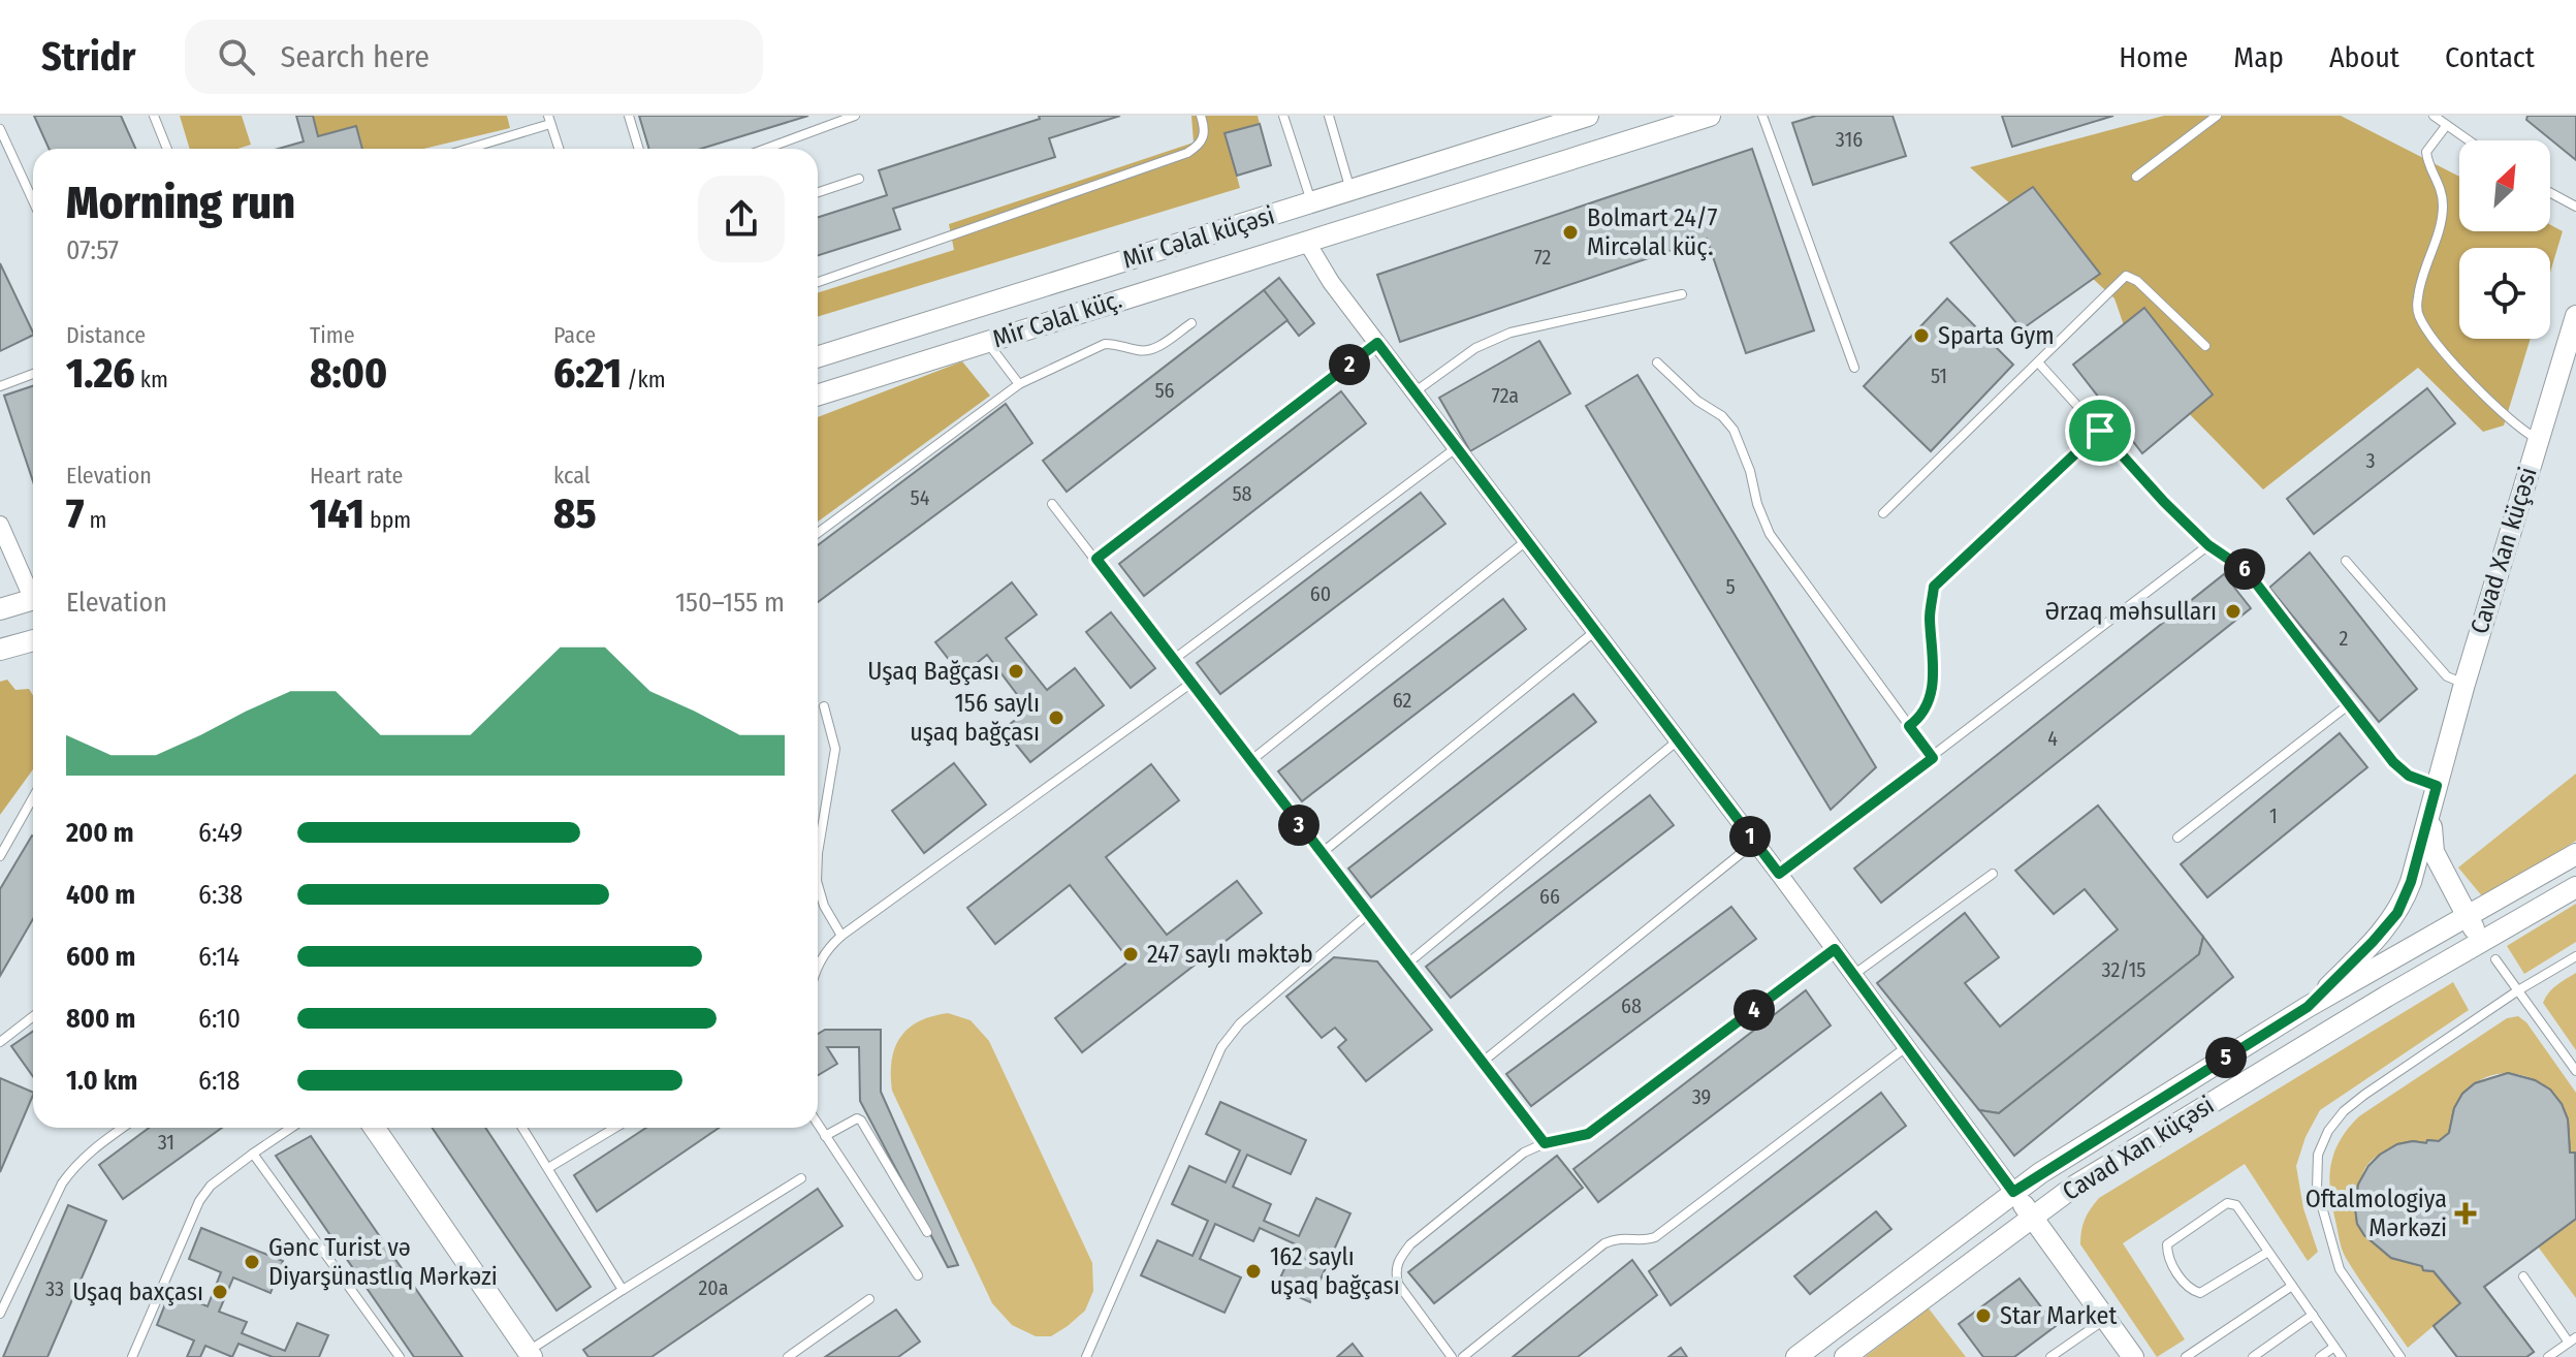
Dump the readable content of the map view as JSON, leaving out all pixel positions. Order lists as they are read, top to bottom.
{
  "streets": {
    "street": ["Mir Cəlal küçəsi", "Mir Cəlal küç.", "Cavad Xan küçəsi"]
  },
  "crossings": [
    ["Mir Cəlal küçəsi", "Mir Cəlal küç."]
  ],
  "places": {
    "other": [
      "Bolmart 24/7 Mircәlal küç.",
      "Sparta Gym",
      "Ərzaq məhsulları",
      "Uşaq Bağçası",
      "156 saylı uşaq bağçası",
      "247 saylı məktəb",
      "Gənc Turist və Diyarşünastlıq Mərkəzi",
      "162 saylı uşaq bağçası",
      "Uşaq baxçası",
      "Star Market"
    ],
    "health": ["Oftalmologiya Mərkəzi"]
  },
  "house_numbers": [
    "316",
    "72",
    "51",
    "56",
    "72a",
    "3",
    "58",
    "54",
    "5",
    "60",
    "2",
    "62",
    "4",
    "1",
    "66",
    "32/15",
    "68",
    "39",
    "31",
    "20a",
    "33"
  ],
  "north": "top right",
  "page": {
    "header": "Stridr",
    "search": "Search here",
    "nav": [
      "Home",
      "Map",
      "About",
      "Contact"
    ],
    "heading": ["Morning run", "07:57"],
    "stats": [
      ["Distance", "1.26 km"],
      ["Time", "8:00"],
      ["Pace", "6:21 /km"],
      ["Elevation", "7 m"],
      ["Heart rate", "141 bpm"],
      ["kcal", "85"]
    ],
    "pins": [
      "2",
      "6",
      "3",
      "1",
      "4",
      "5"
    ],
    "chart": ["Elevation", "150–155 m"],
    "list": [
      {
        "name": "200 m",
        "note": "6:49"
      },
      {
        "name": "400 m",
        "note": "6:38"
      },
      {
        "name": "600 m",
        "note": "6:14"
      },
      {
        "name": "800 m",
        "note": "6:10"
      },
      {
        "name": "1.0 km",
        "note": "6:18"
      }
    ]
  }
}
